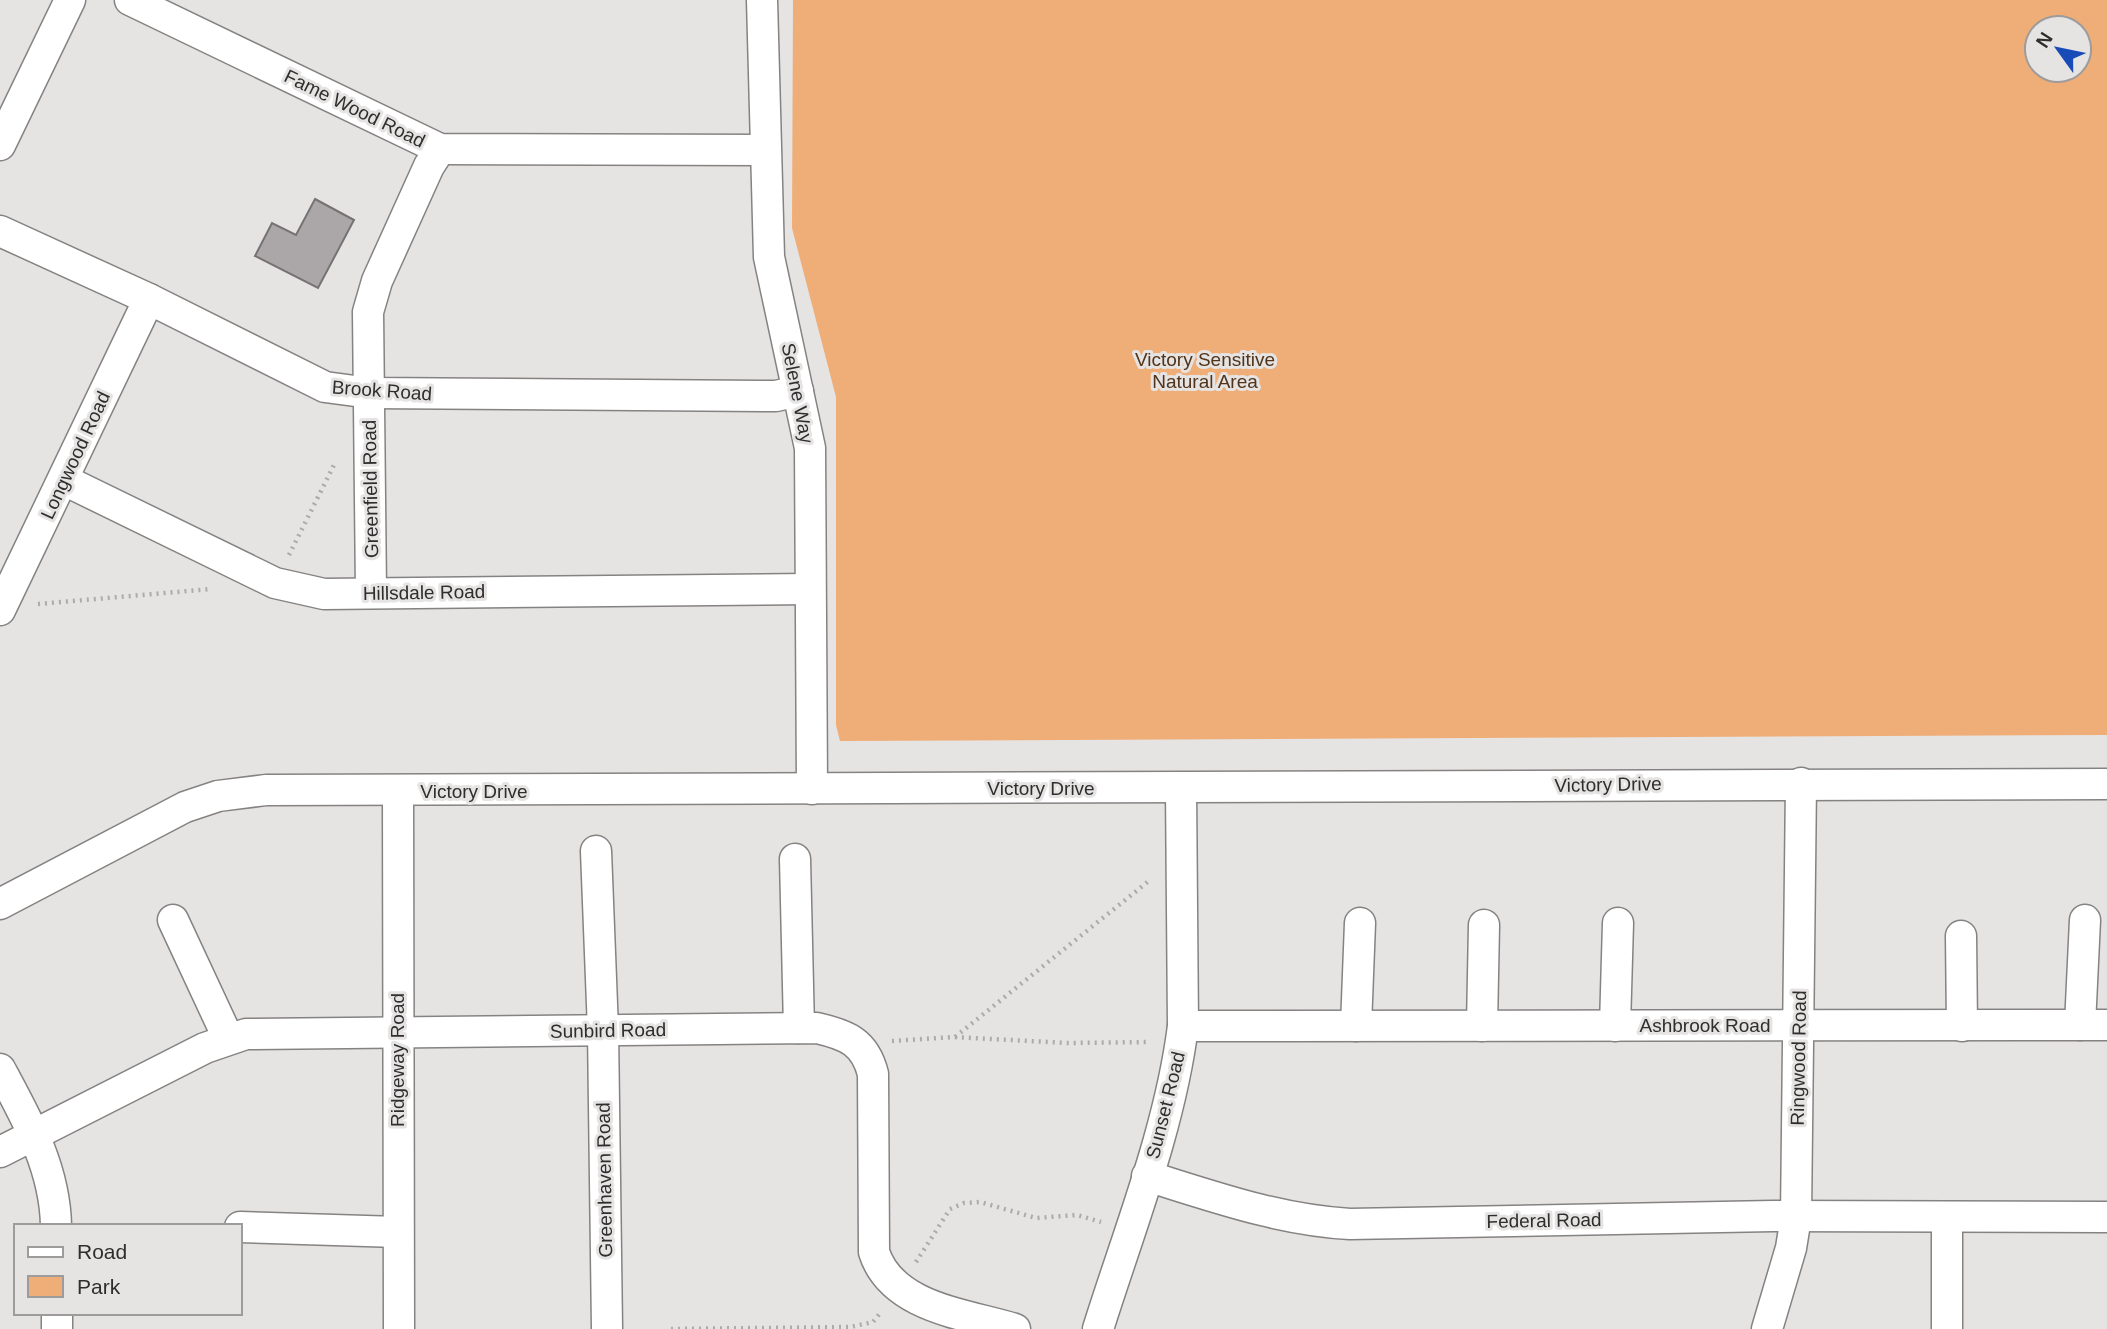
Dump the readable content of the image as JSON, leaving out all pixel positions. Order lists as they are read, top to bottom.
{
  "streets": {
    "street": [
      "Fame Wood Road",
      "Brook Road",
      "Selene Way",
      "Longwood Road",
      "Greenfield Road",
      "Hillsdale Road",
      "Victory Drive",
      "Ashbrook Road",
      "Sunbird Road",
      "Ringwood Road",
      "Ridgeway Road",
      "Sunset Road",
      "Greenhaven Road",
      "Federal Road"
    ]
  },
  "crossings": [
    ["Fame Wood Road", "Selene Way"],
    ["Fame Wood Road", "Greenfield Road"],
    ["Brook Road", "Selene Way"],
    ["Brook Road", "Longwood Road"],
    ["Brook Road", "Greenfield Road"],
    ["Selene Way", "Hillsdale Road"],
    ["Selene Way", "Victory Drive"],
    ["Longwood Road", "Hillsdale Road"],
    ["Greenfield Road", "Hillsdale Road"],
    ["Victory Drive", "Ringwood Road"],
    ["Victory Drive", "Ridgeway Road"],
    ["Victory Drive", "Sunset Road"],
    ["Ashbrook Road", "Ringwood Road"],
    ["Ashbrook Road", "Sunset Road"],
    ["Sunbird Road", "Ridgeway Road"],
    ["Sunbird Road", "Greenhaven Road"],
    ["Ringwood Road", "Federal Road"],
    ["Sunset Road", "Federal Road"]
  ],
  "parks": ["Victory Sensitive Natural Area"],
  "legend": ["Road", "Park"],
  "north": "top left"
}
